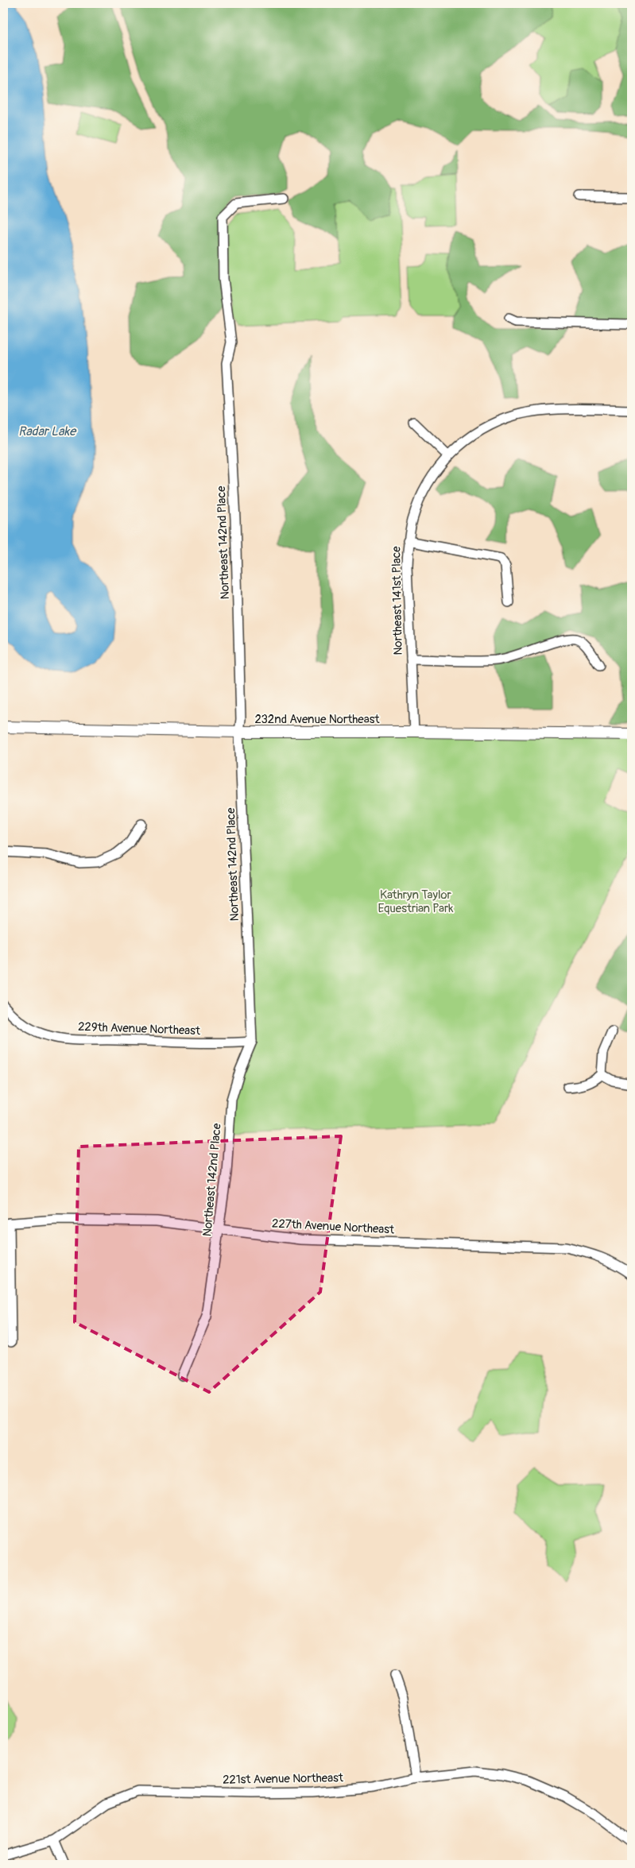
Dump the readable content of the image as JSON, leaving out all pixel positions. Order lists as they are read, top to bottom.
{
  "streets": {
    "street": [
      "Northeast 142nd Place",
      "Northeast 141st Place",
      "232nd Avenue Northeast",
      "229th Avenue Northeast",
      "227th Avenue Northeast",
      "221st Avenue Northeast"
    ]
  },
  "crossings": [
    ["Northeast 142nd Place", "232nd Avenue Northeast"],
    ["Northeast 142nd Place", "229th Avenue Northeast"],
    ["Northeast 142nd Place", "227th Avenue Northeast"],
    ["Northeast 141st Place", "232nd Avenue Northeast"]
  ],
  "water": ["Radar Lake"],
  "parks": ["Kathryn Taylor Equestrian Park"]
}
